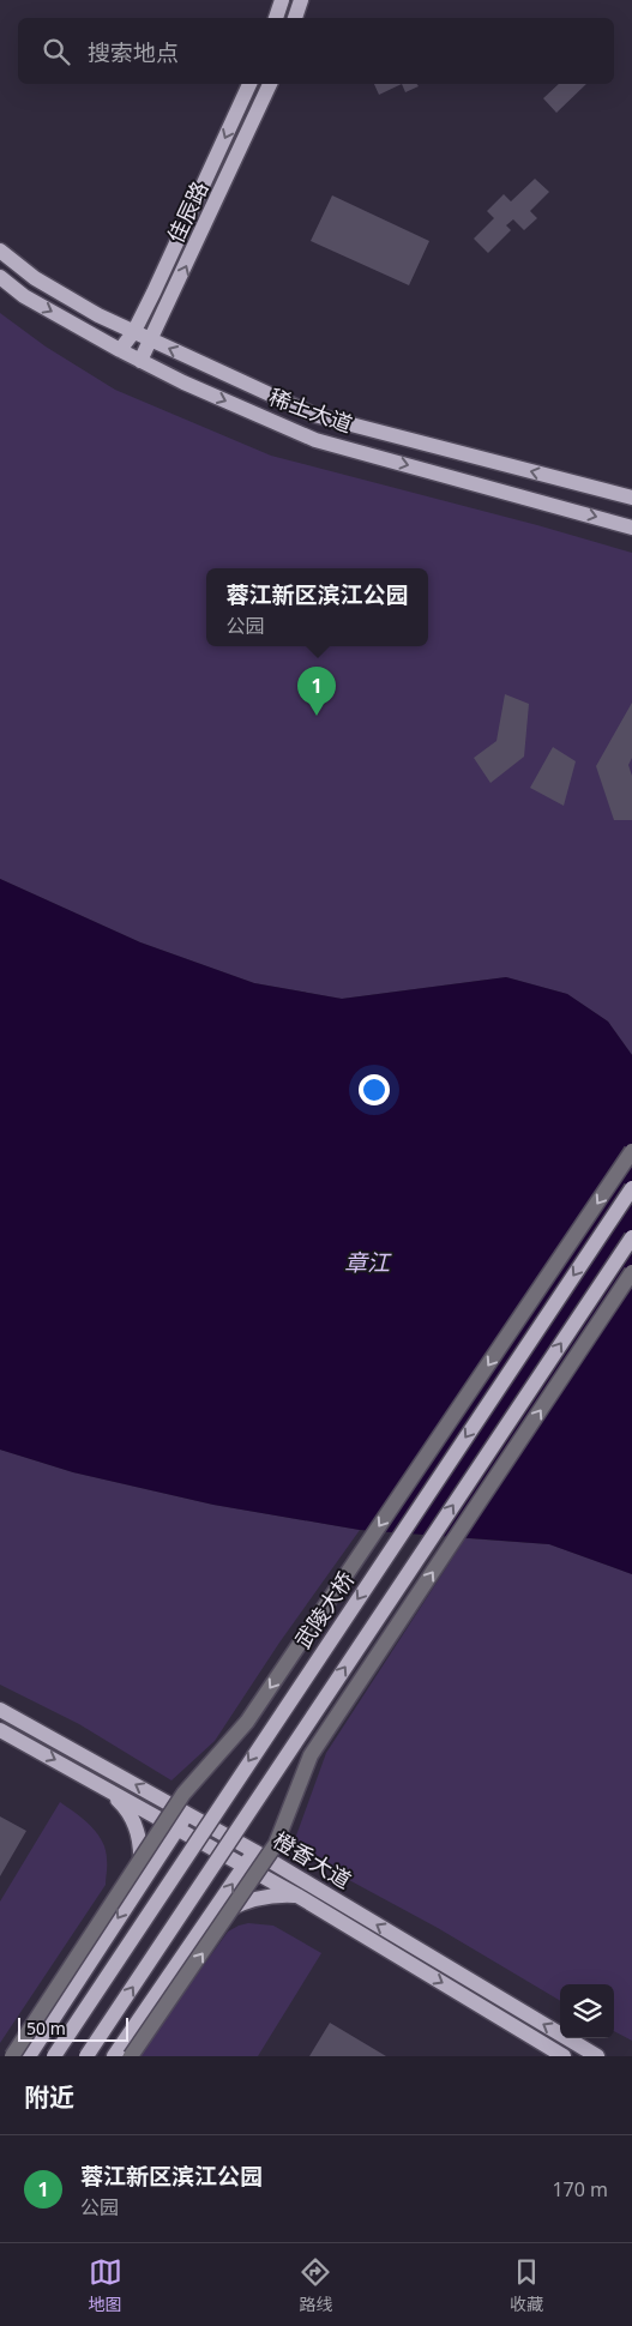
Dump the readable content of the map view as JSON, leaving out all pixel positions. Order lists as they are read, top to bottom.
{
  "streets": {
    "main road": [
      "佳辰路",
      "稀土大道",
      "武陵大桥",
      "橙香大道"
    ]
  },
  "crossings": [
    ["佳辰路", "稀土大道"]
  ],
  "water": ["章江"],
  "scale_bar": "50 m",
  "page": {
    "search": "搜索地点",
    "popup": ["蓉江新区滨江公园", "公园"],
    "pins": "1",
    "scale": "50 m",
    "heading": "附近",
    "list": [
      {
        "mark": "1",
        "name": "蓉江新区滨江公园",
        "note": "公园",
        "value": "170 m"
      }
    ],
    "nav": ["地图", "路线", "收藏"]
  }
}
